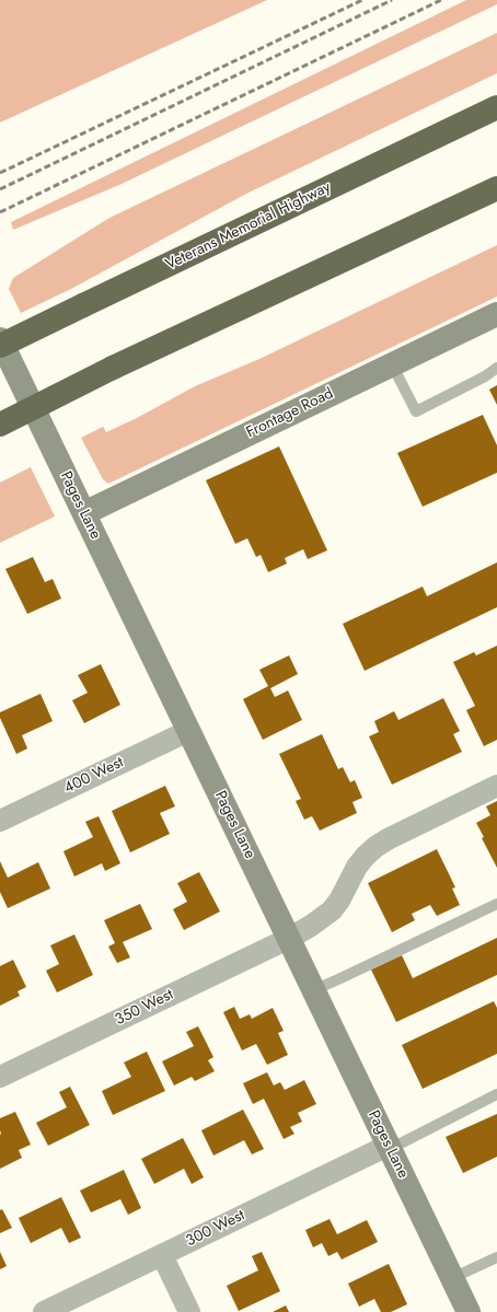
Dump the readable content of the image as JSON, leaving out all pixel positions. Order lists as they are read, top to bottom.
{
  "streets": {
    "highway": ["Veterans Memorial Highway"],
    "street": [
      "Frontage Road",
      "Pages Lane",
      "400 West",
      "350 West",
      "300 West"
    ]
  },
  "crossings": [
    ["Frontage Road", "Pages Lane"],
    ["Pages Lane", "400 West"],
    ["Pages Lane", "350 West"],
    ["Pages Lane", "300 West"]
  ]
}
